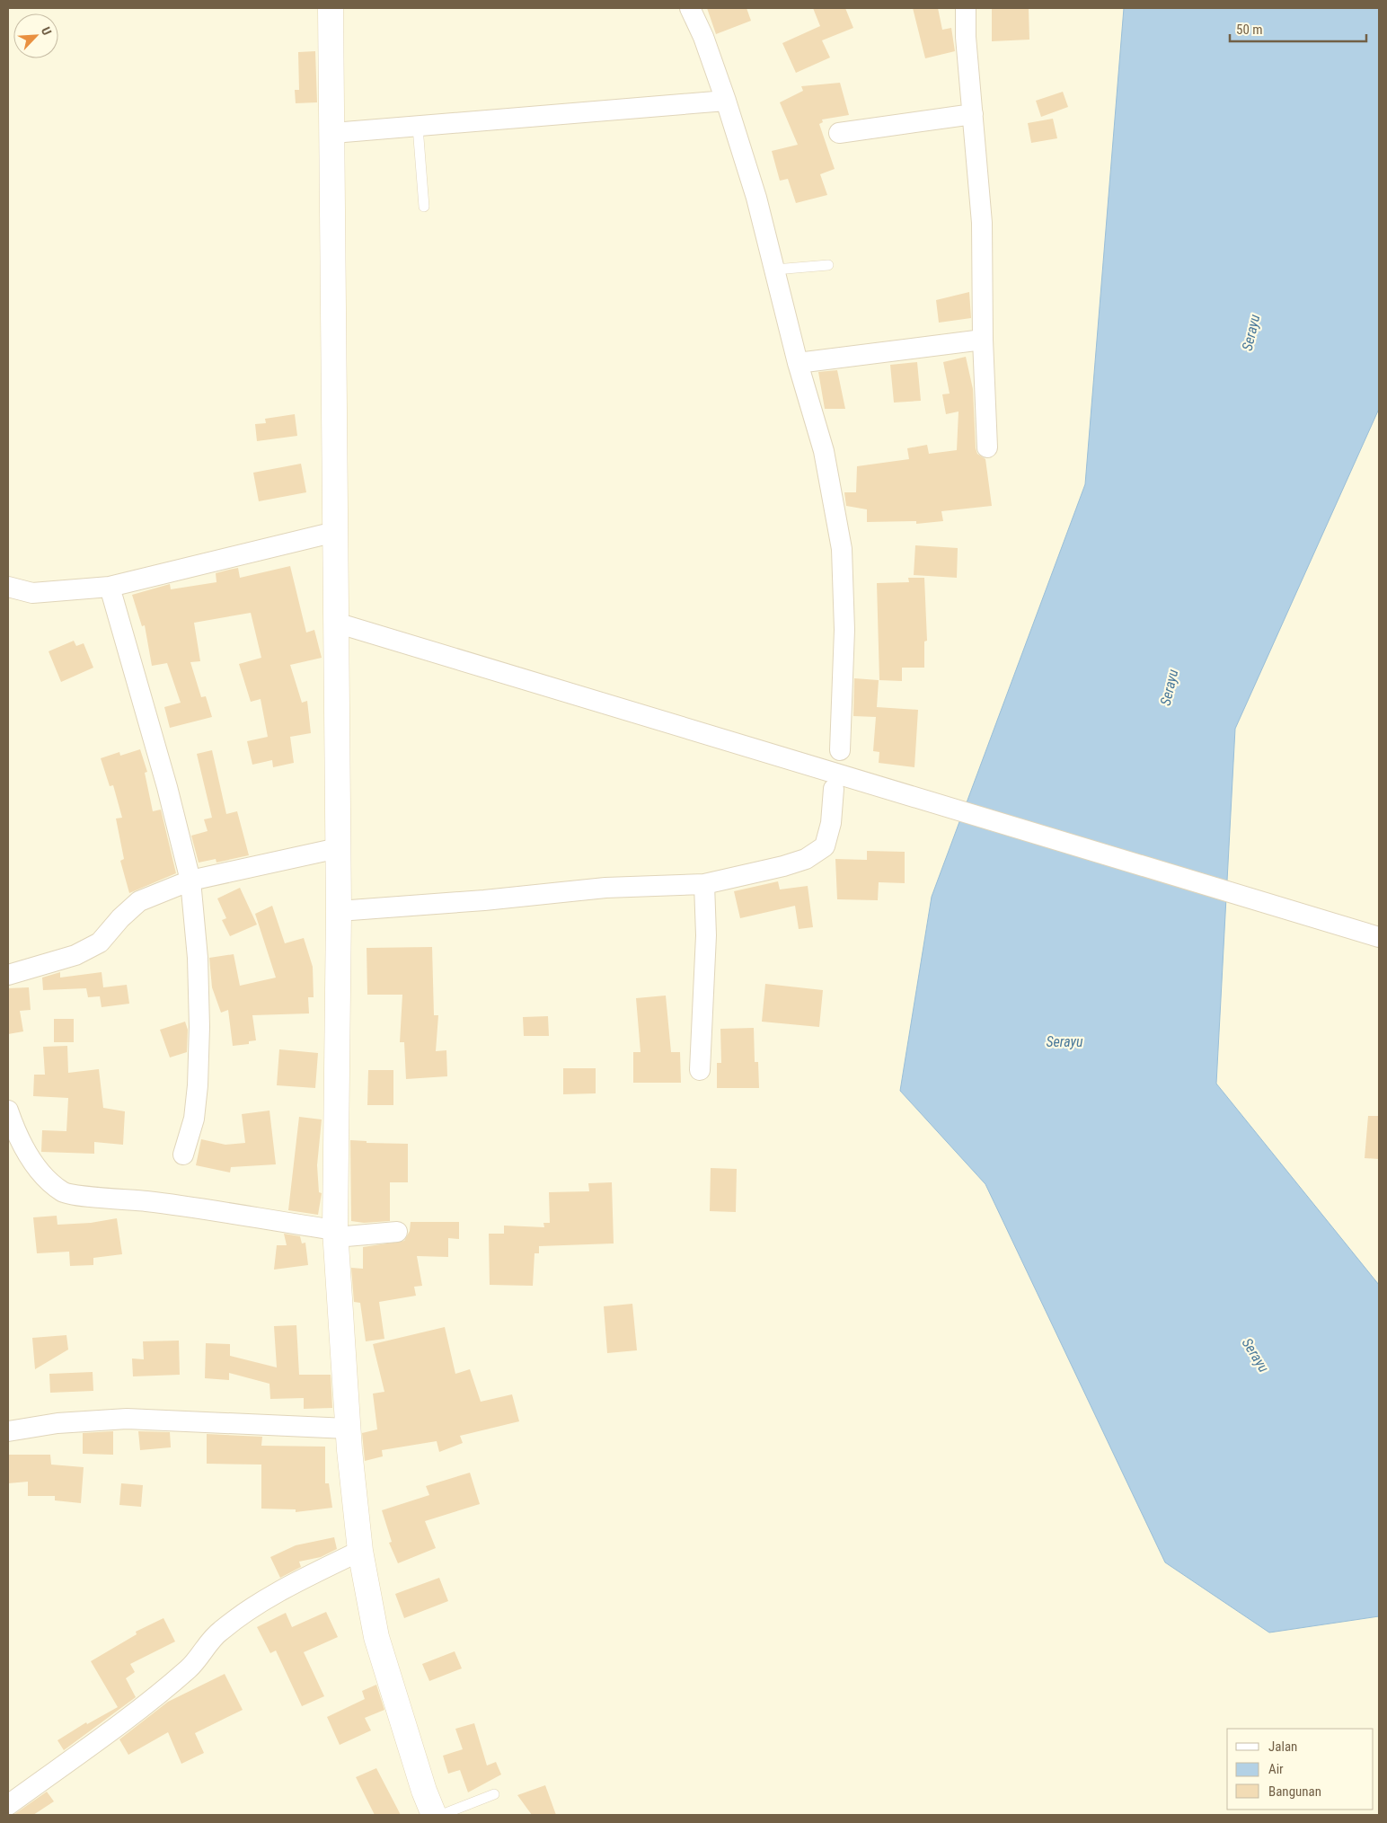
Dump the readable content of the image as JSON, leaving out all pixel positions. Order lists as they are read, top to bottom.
{
  "water": ["Serayu"],
  "legend": ["Jalan", "Air", "Bangunan"],
  "scale_bar": "50 m",
  "north": "top right"
}
